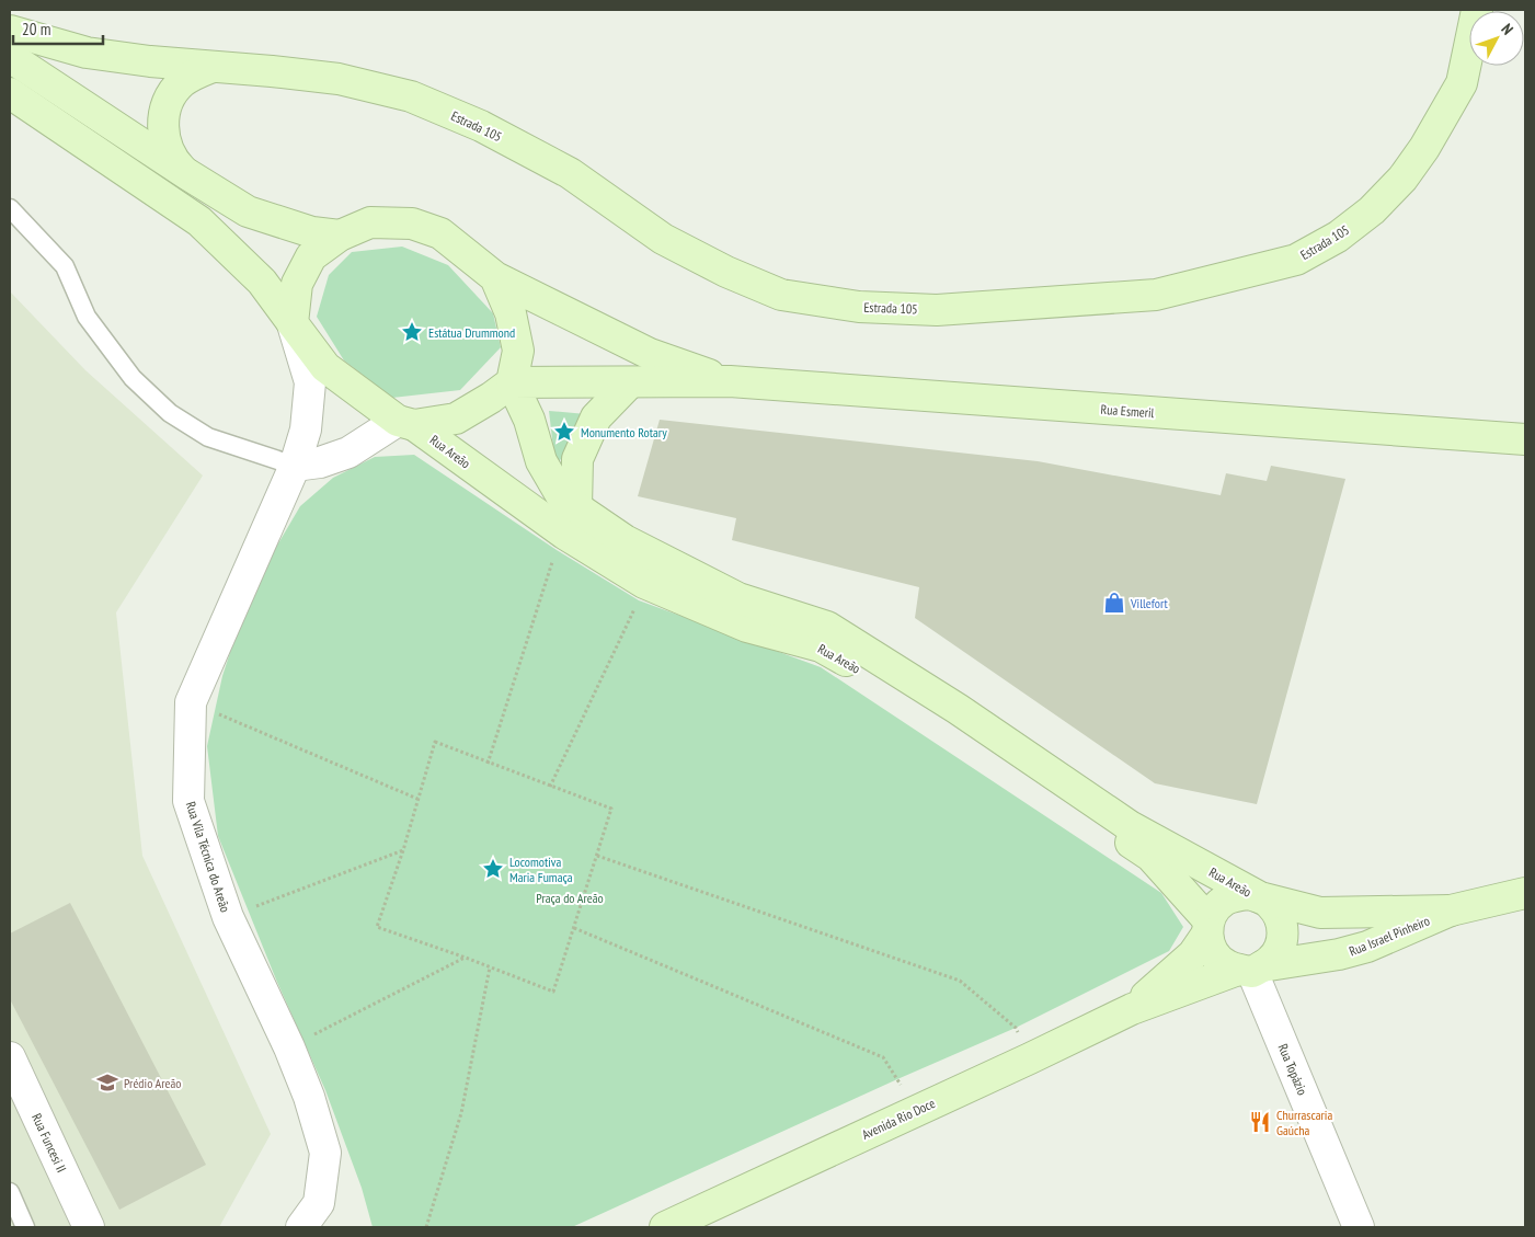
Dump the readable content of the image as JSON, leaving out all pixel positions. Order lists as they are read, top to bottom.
{
  "streets": {
    "main road": [
      "Estrada 105",
      "Rua Esmeril",
      "Rua Areão",
      "Rua Israel Pinheiro",
      "Avenida Rio Doce"
    ],
    "street": ["Rua Vila Técnica do Areão", "Rua Topázio", "Rua Funcesi II"]
  },
  "crossings": [
    ["Rua Areão", "Rua Vila Técnica do Areão"],
    ["Rua Areão", "Rua Israel Pinheiro"],
    ["Rua Areão", "Rua Topázio"],
    ["Rua Areão", "Avenida Rio Doce"],
    ["Rua Israel Pinheiro", "Rua Topázio"],
    ["Rua Israel Pinheiro", "Avenida Rio Doce"],
    ["Rua Topázio", "Avenida Rio Doce"]
  ],
  "parks": ["Praça do Areão"],
  "places": {
    "place": ["Estátua Drummond", "Monumento Rotary", "Locomotiva Maria Fumaça"],
    "shop": ["Villefort"],
    "school or university": ["Prédio Areão"],
    "restaurant": ["Churrascaria Gaúcha"]
  },
  "scale_bar": "20 m",
  "north": "top right"
}
